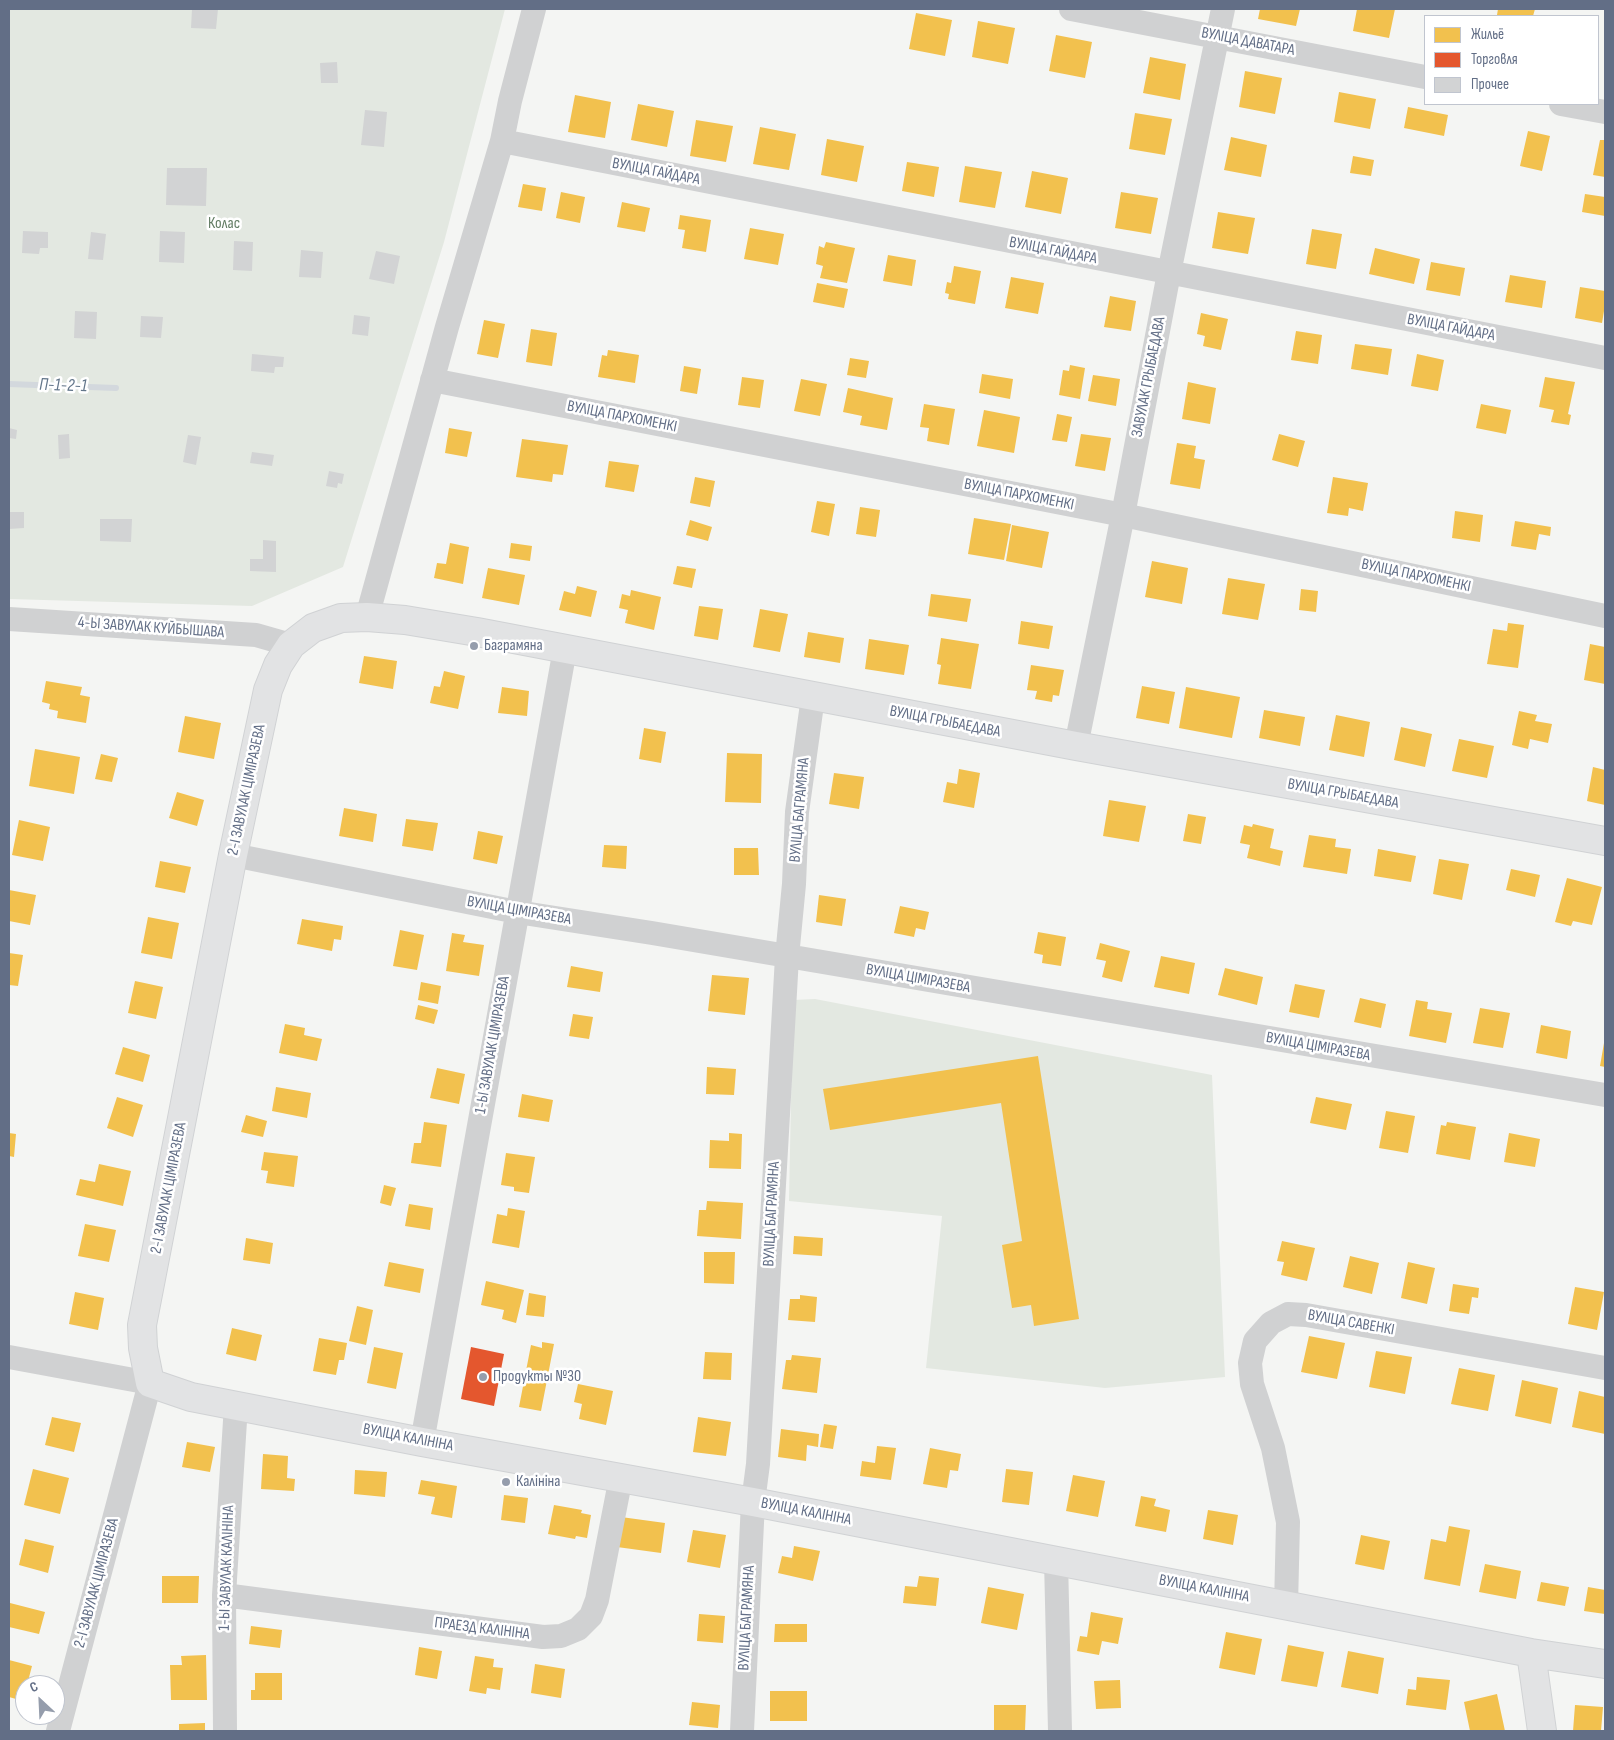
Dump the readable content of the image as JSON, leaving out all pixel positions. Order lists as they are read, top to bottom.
{
  "streets": {
    "street": [
      "ВУЛІЦА ДАВАТАРА",
      "ВУЛІЦА ГАЙДАРА",
      "ЗАВУЛАК ГРЫБАЕДАВА",
      "ВУЛІЦА ПАРХОМЕНКІ",
      "4-Ы ЗАВУЛАК КУЙБЫШАВА",
      "ВУЛІЦА ГРЫБАЕДАВА",
      "2-І ЗАВУЛАК ЦІМІРАЗЕВА",
      "ВУЛІЦА БАГРАМЯНА",
      "ВУЛІЦА ЦІМІРАЗЕВА",
      "1-Ы ЗАВУЛАК ЦІМІРАЗЕВА",
      "ВУЛІЦА САВЕНКІ",
      "ВУЛІЦА КАЛІНІНА",
      "1-Ы ЗАВУЛАК КАЛІНІНА",
      "ПРАЕЗД КАЛІНІНА"
    ]
  },
  "crossings": [
    ["ВУЛІЦА ДАВАТАРА", "ЗАВУЛАК ГРЫБАЕДАВА"],
    ["ВУЛІЦА ГАЙДАРА", "ЗАВУЛАК ГРЫБАЕДАВА"],
    ["ЗАВУЛАК ГРЫБАЕДАВА", "ВУЛІЦА ПАРХОМЕНКІ"],
    ["ЗАВУЛАК ГРЫБАЕДАВА", "ВУЛІЦА ГРЫБАЕДАВА"],
    ["4-Ы ЗАВУЛАК КУЙБЫШАВА", "ВУЛІЦА ГРЫБАЕДАВА"],
    ["4-Ы ЗАВУЛАК КУЙБЫШАВА", "2-І ЗАВУЛАК ЦІМІРАЗЕВА"],
    ["ВУЛІЦА ГРЫБАЕДАВА", "2-І ЗАВУЛАК ЦІМІРАЗЕВА"],
    ["ВУЛІЦА ГРЫБАЕДАВА", "ВУЛІЦА БАГРАМЯНА"],
    ["ВУЛІЦА ГРЫБАЕДАВА", "1-Ы ЗАВУЛАК ЦІМІРАЗЕВА"],
    ["2-І ЗАВУЛАК ЦІМІРАЗЕВА", "ВУЛІЦА ЦІМІРАЗЕВА"],
    ["2-І ЗАВУЛАК ЦІМІРАЗЕВА", "ВУЛІЦА КАЛІНІНА"],
    ["ВУЛІЦА БАГРАМЯНА", "ВУЛІЦА ЦІМІРАЗЕВА"],
    ["ВУЛІЦА БАГРАМЯНА", "ВУЛІЦА КАЛІНІНА"],
    ["ВУЛІЦА ЦІМІРАЗЕВА", "1-Ы ЗАВУЛАК ЦІМІРАЗЕВА"],
    ["1-Ы ЗАВУЛАК ЦІМІРАЗЕВА", "ВУЛІЦА КАЛІНІНА"],
    ["ВУЛІЦА САВЕНКІ", "ВУЛІЦА КАЛІНІНА"],
    ["ВУЛІЦА КАЛІНІНА", "1-Ы ЗАВУЛАК КАЛІНІНА"],
    ["ВУЛІЦА КАЛІНІНА", "ПРАЕЗД КАЛІНІНА"],
    ["1-Ы ЗАВУЛАК КАЛІНІНА", "ПРАЕЗД КАЛІНІНА"]
  ],
  "water": ["П-1-2-1"],
  "parks": ["Колас"],
  "places": ["Баграмяна", "Продукты №30", "Калініна"],
  "legend": ["Жильё", "Торговля", "Прочее"],
  "north": "top left"
}
